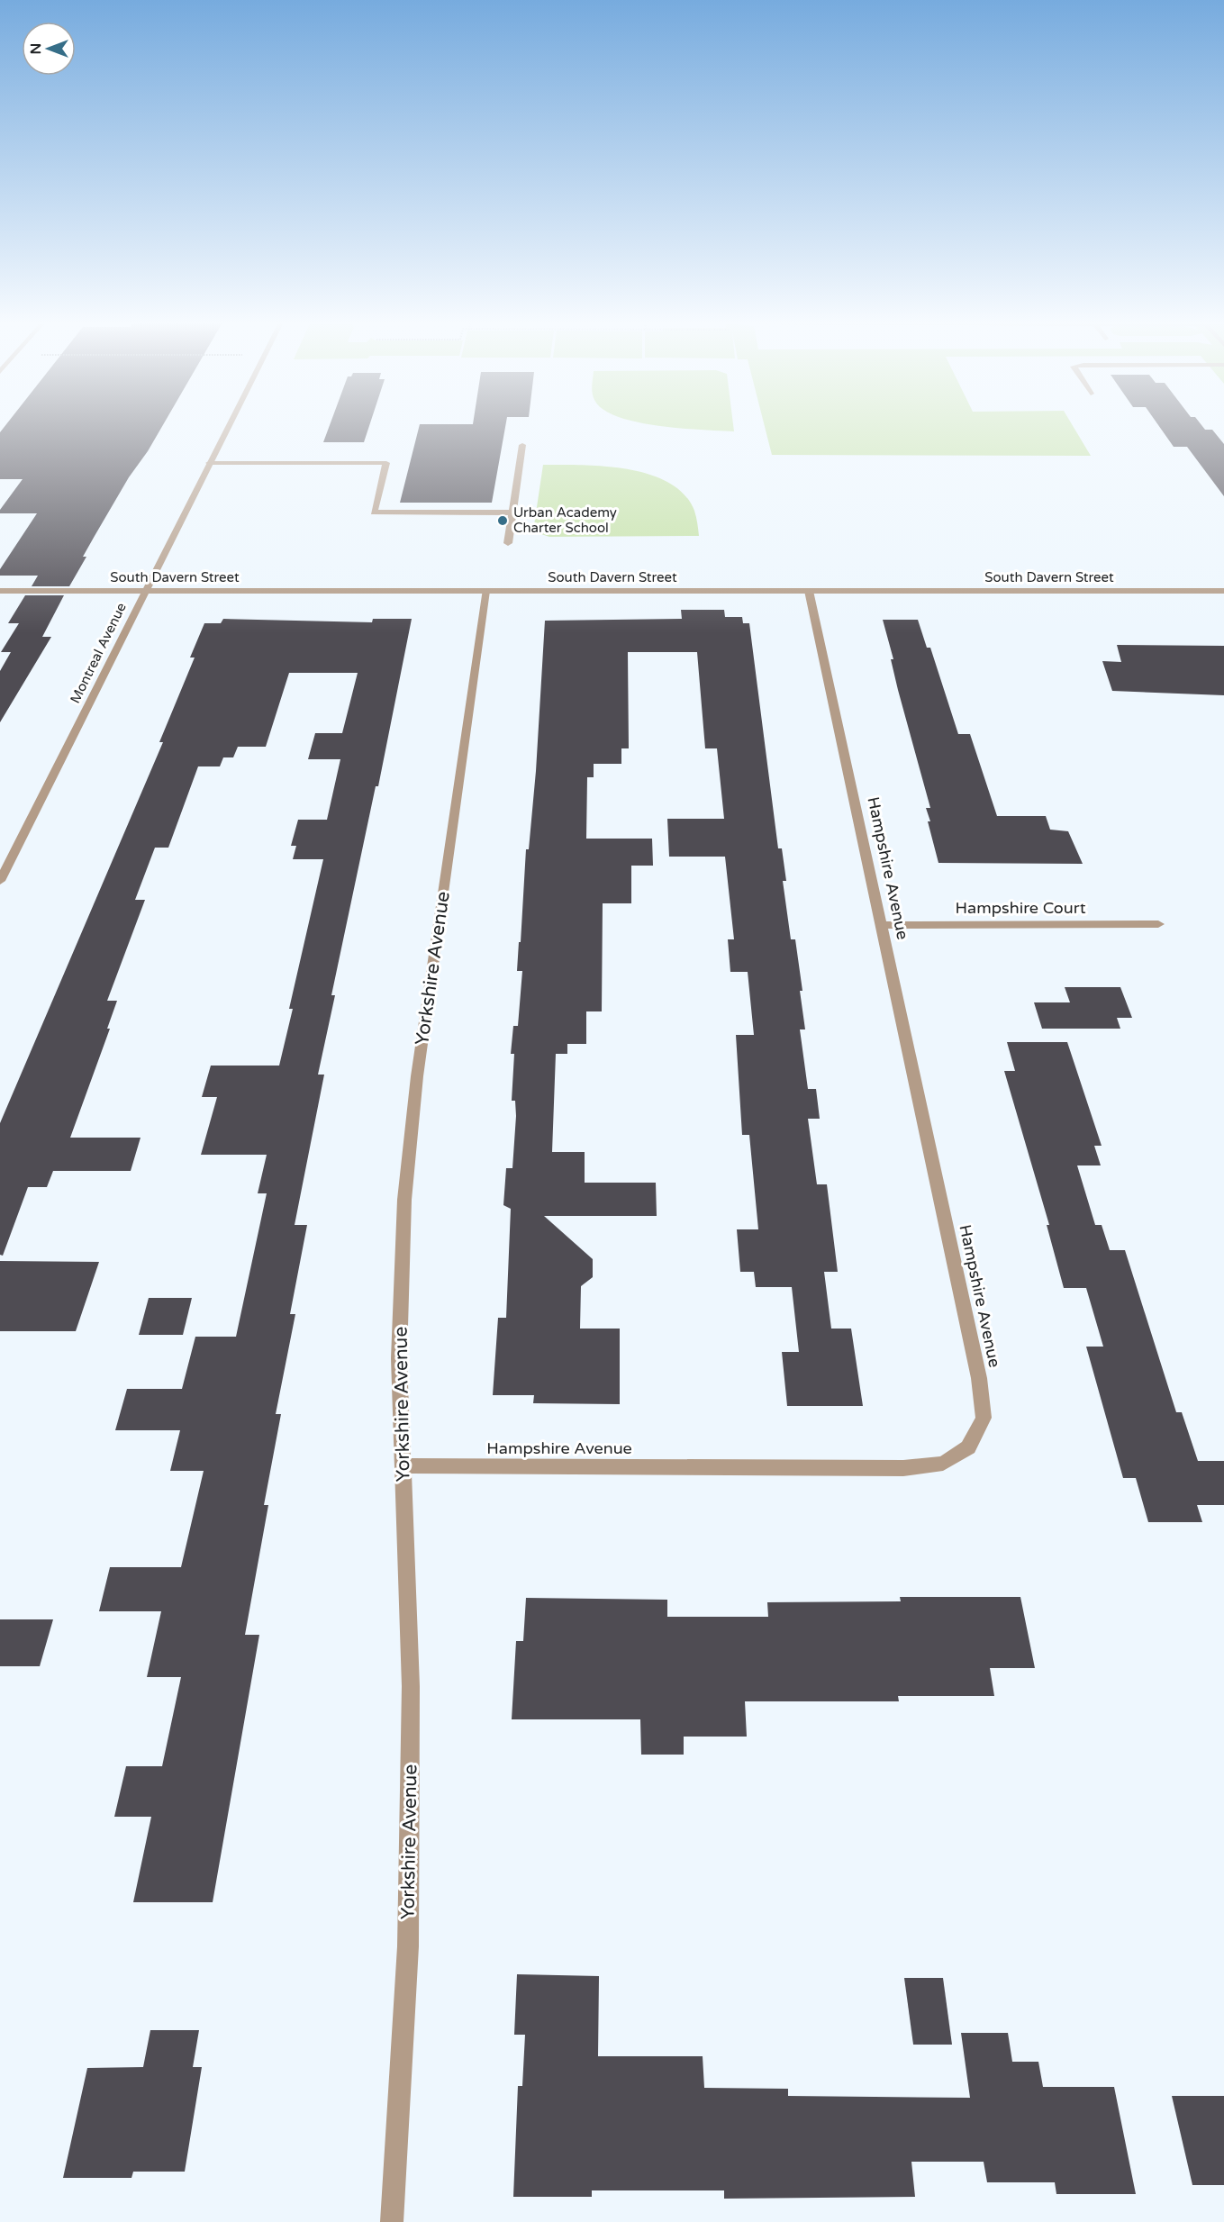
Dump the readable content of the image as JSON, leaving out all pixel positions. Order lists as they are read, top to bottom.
{
  "streets": {
    "street": [
      "South Davern Street",
      "Montreal Avenue",
      "Hampshire Avenue",
      "Hampshire Court",
      "Yorkshire Avenue"
    ]
  },
  "crossings": [
    ["South Davern Street", "Montreal Avenue"],
    ["South Davern Street", "Hampshire Avenue"],
    ["South Davern Street", "Yorkshire Avenue"],
    ["Hampshire Avenue", "Hampshire Court"],
    ["Hampshire Avenue", "Yorkshire Avenue"]
  ],
  "places": ["Urban Academy Charter School"],
  "north": "left"
}
